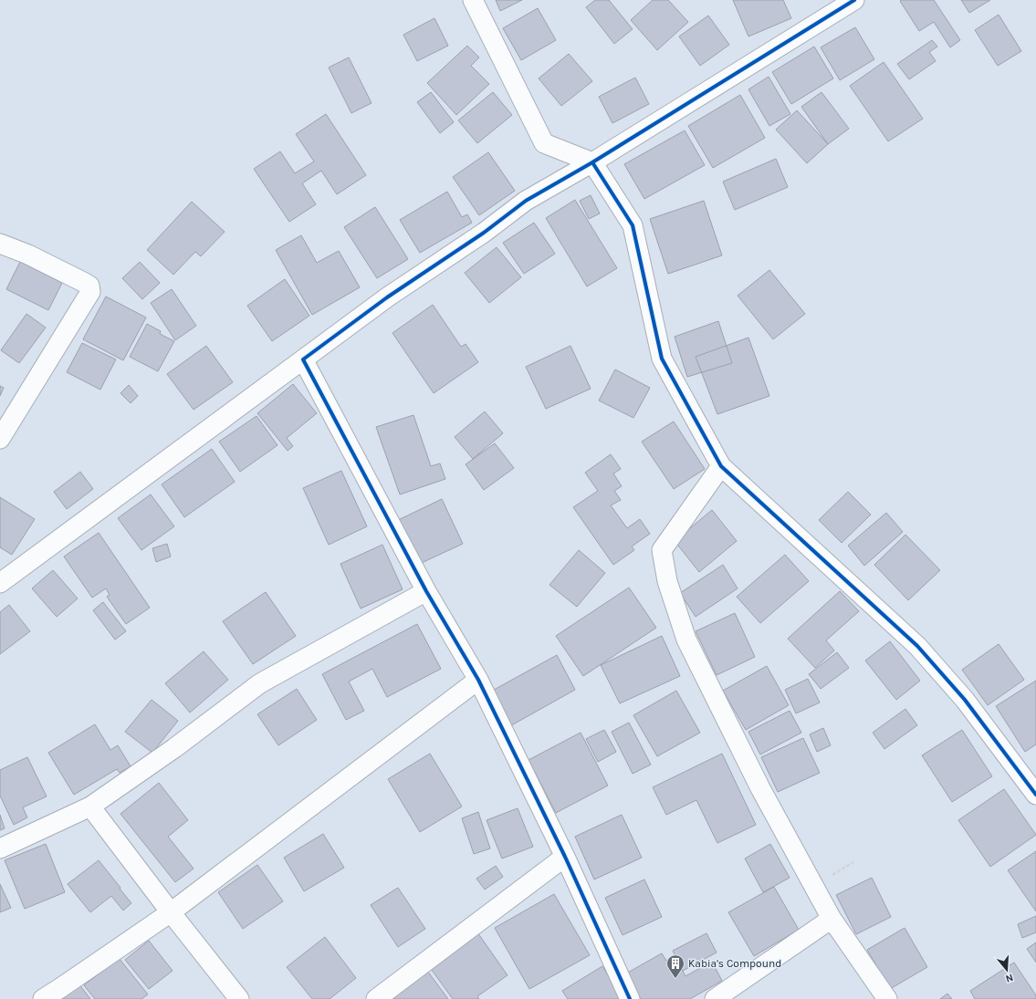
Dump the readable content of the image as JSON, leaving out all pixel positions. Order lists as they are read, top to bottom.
{
  "places": {
    "building": ["Kabia's Compound"]
  },
  "north": "bottom"
}
